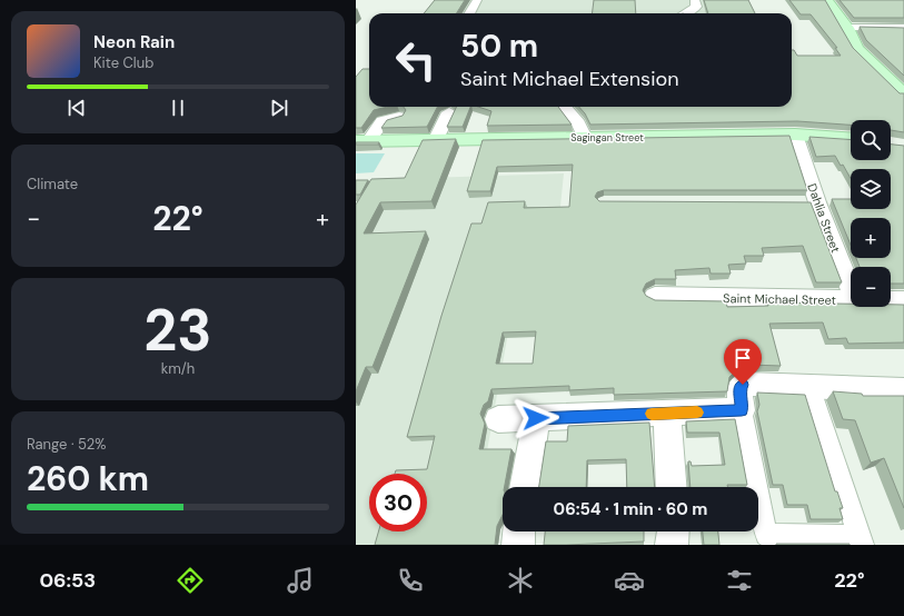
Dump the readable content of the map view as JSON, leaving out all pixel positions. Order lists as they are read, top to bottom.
{
  "streets": {
    "main road": ["Sagingan Street"],
    "street": ["Dahlia Street", "Saint Michael Street"]
  },
  "crossings": [
    ["Sagingan Street", "Dahlia Street"]
  ],
  "page": {
    "turn": ["50 m", "Saint Michael Extension"],
    "song": ["Neon Rain", "Kite Club"],
    "map_buttons": ["+", "−"],
    "tile": [
      "Climate",
      ["23", "km/h"],
      ["Range · 52%", "260 km"]
    ],
    "heat": ["−", "22°", "+"],
    "limit": "30",
    "trip": "06:54 · 1 min · 60 m",
    "tabs": ["06:53", "22°"]
  }
}
